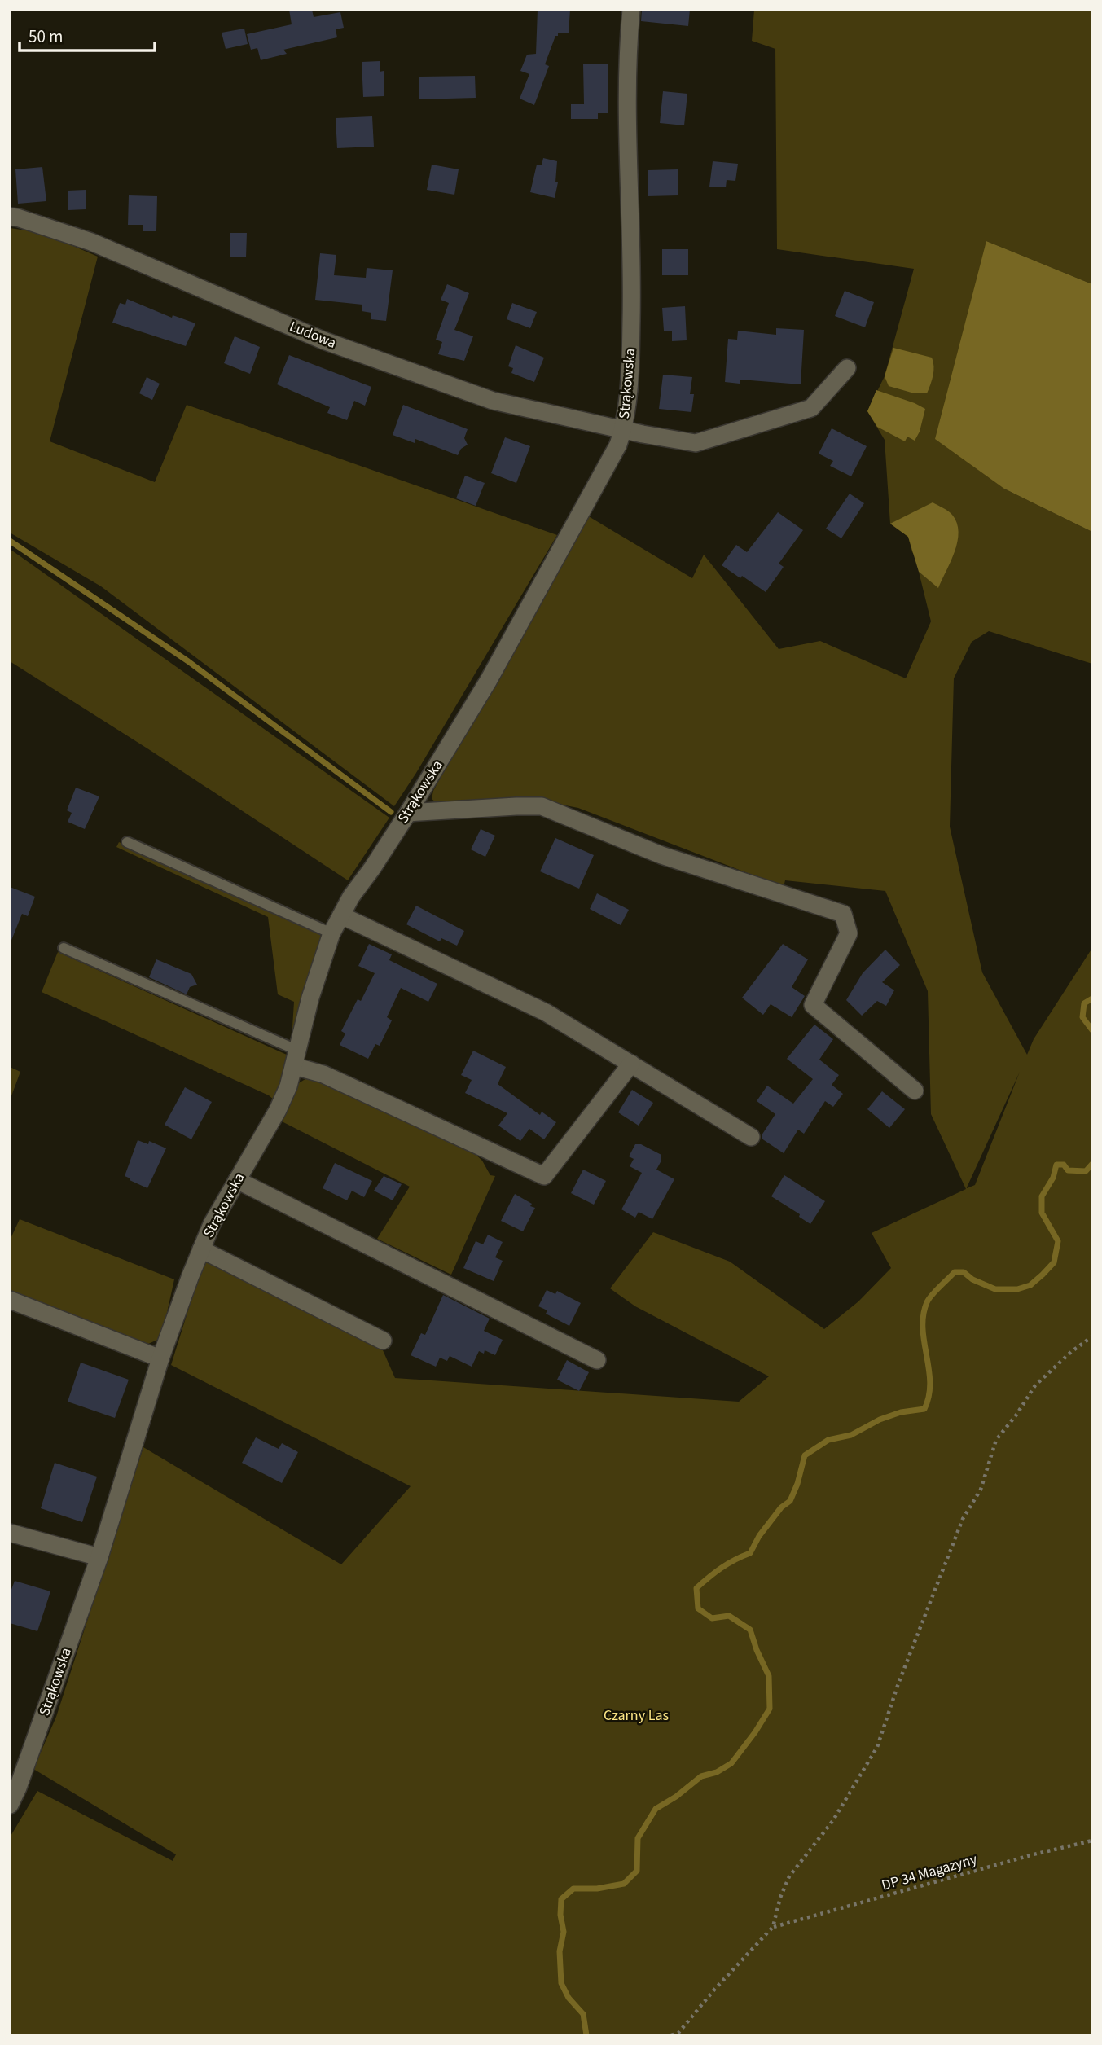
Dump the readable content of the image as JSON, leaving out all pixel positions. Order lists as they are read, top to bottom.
{
  "streets": {
    "street": ["Ludowa", "Strąkowska"],
    "path": ["DP 34 Magazyny"]
  },
  "crossings": [
    ["Ludowa", "Strąkowska"]
  ],
  "parks": ["Czarny Las"],
  "scale_bar": "50 m"
}
